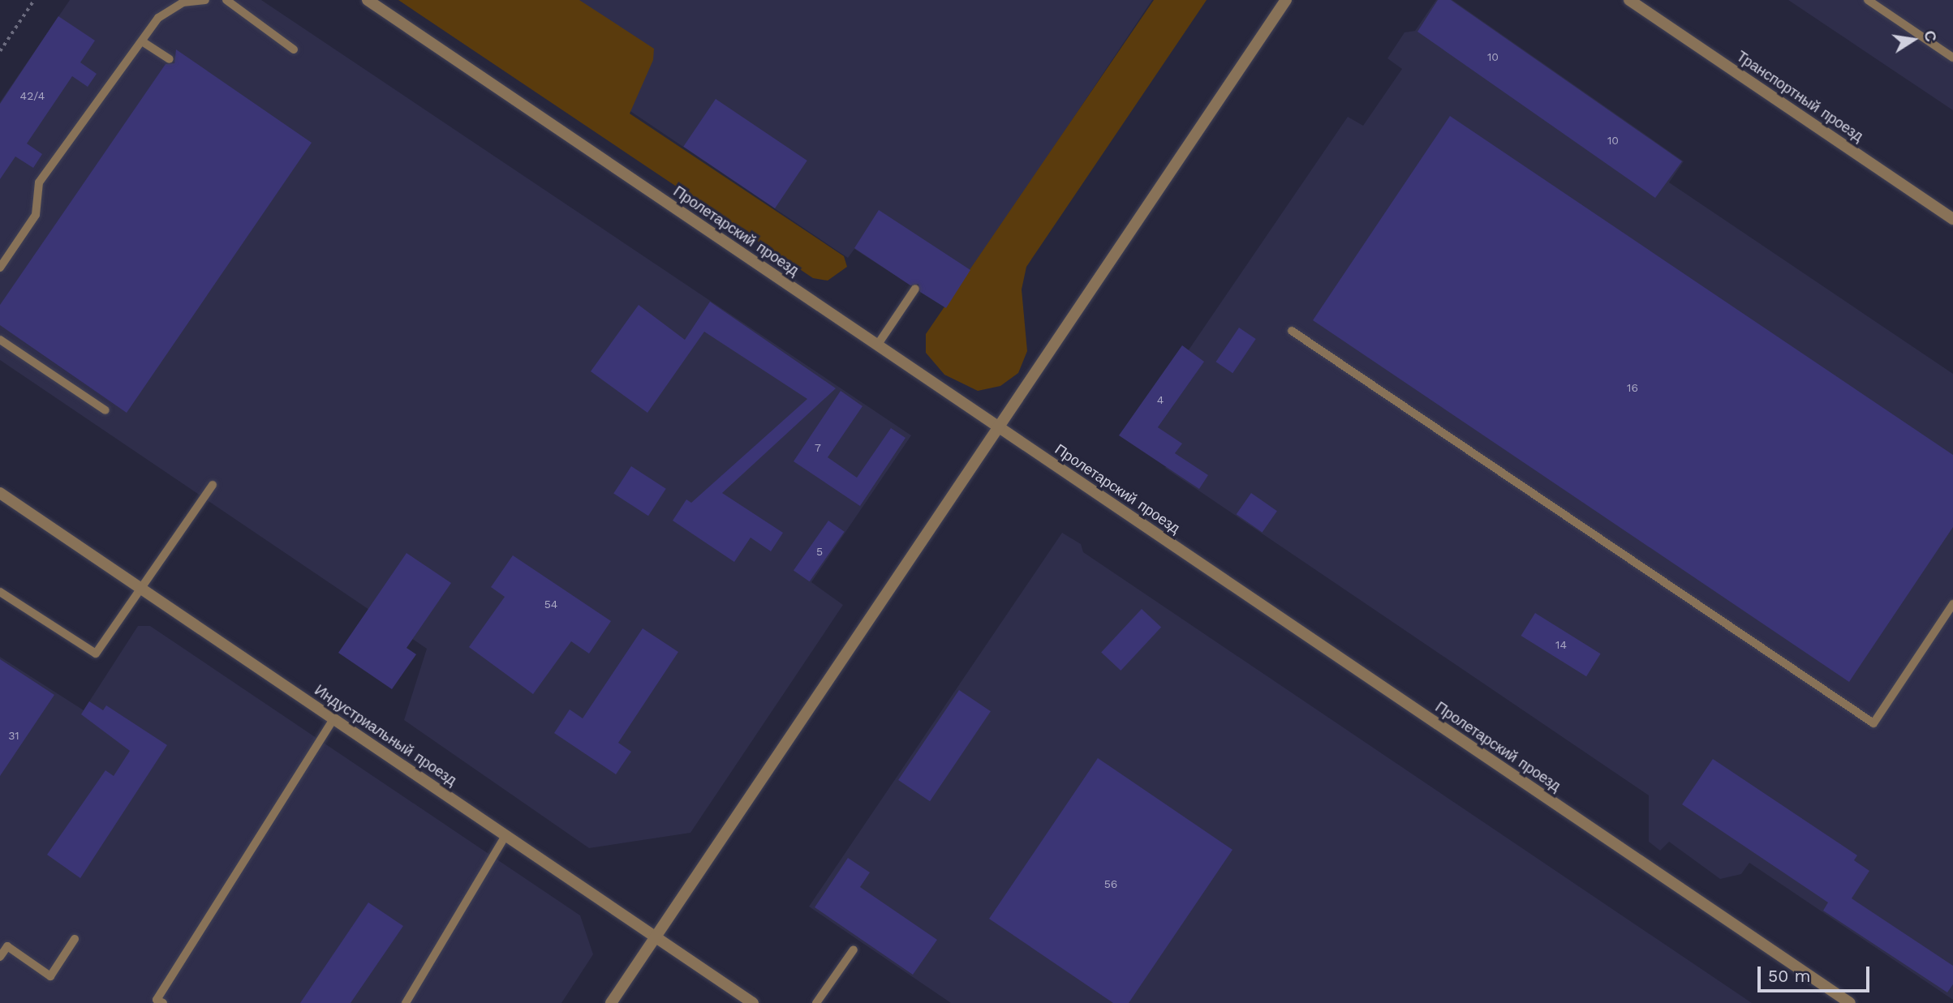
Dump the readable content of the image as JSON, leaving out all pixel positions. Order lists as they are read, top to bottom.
{
  "streets": {
    "street": ["Транспортный проезд", "Пролетарский проезд", "Индустриальный проезд"]
  },
  "house_numbers": [
    "10",
    "42/4",
    "10",
    "16",
    "4",
    "7",
    "5",
    "54",
    "14",
    "31",
    "56"
  ],
  "scale_bar": "50 m",
  "north": "right"
}
